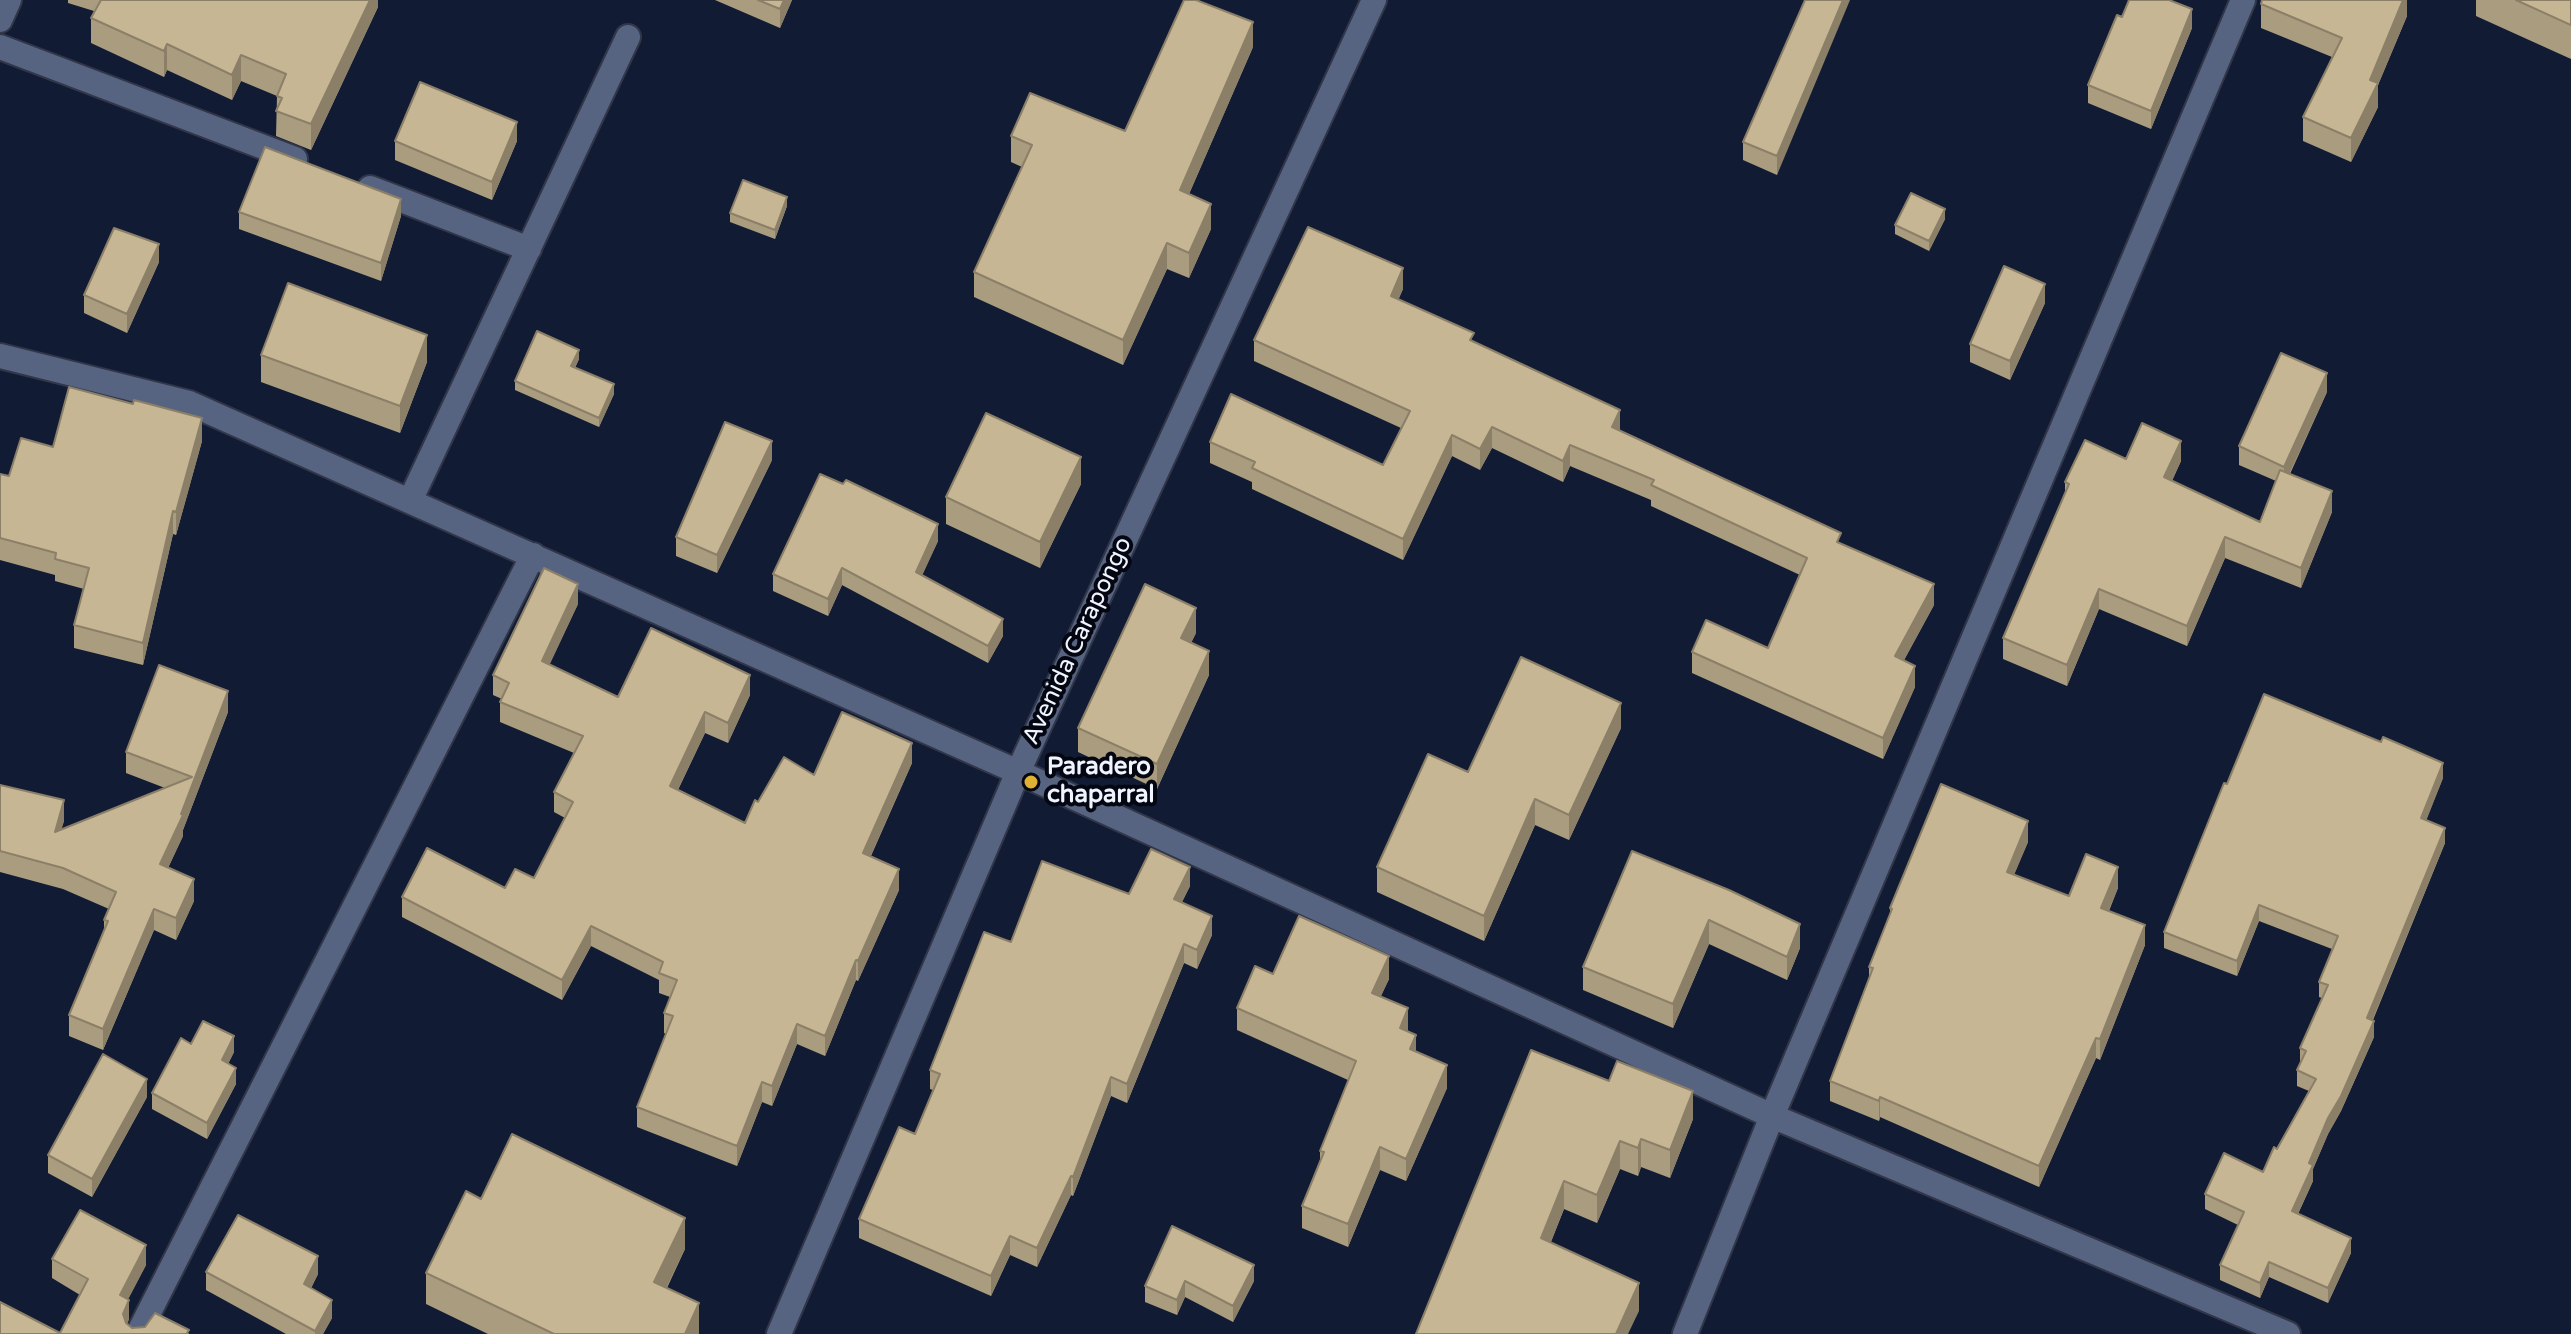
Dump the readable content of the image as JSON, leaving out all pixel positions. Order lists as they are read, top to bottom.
{
  "streets": {
    "street": ["Avenida Carapongo"]
  },
  "places": ["Paradero chaparral"]
}
